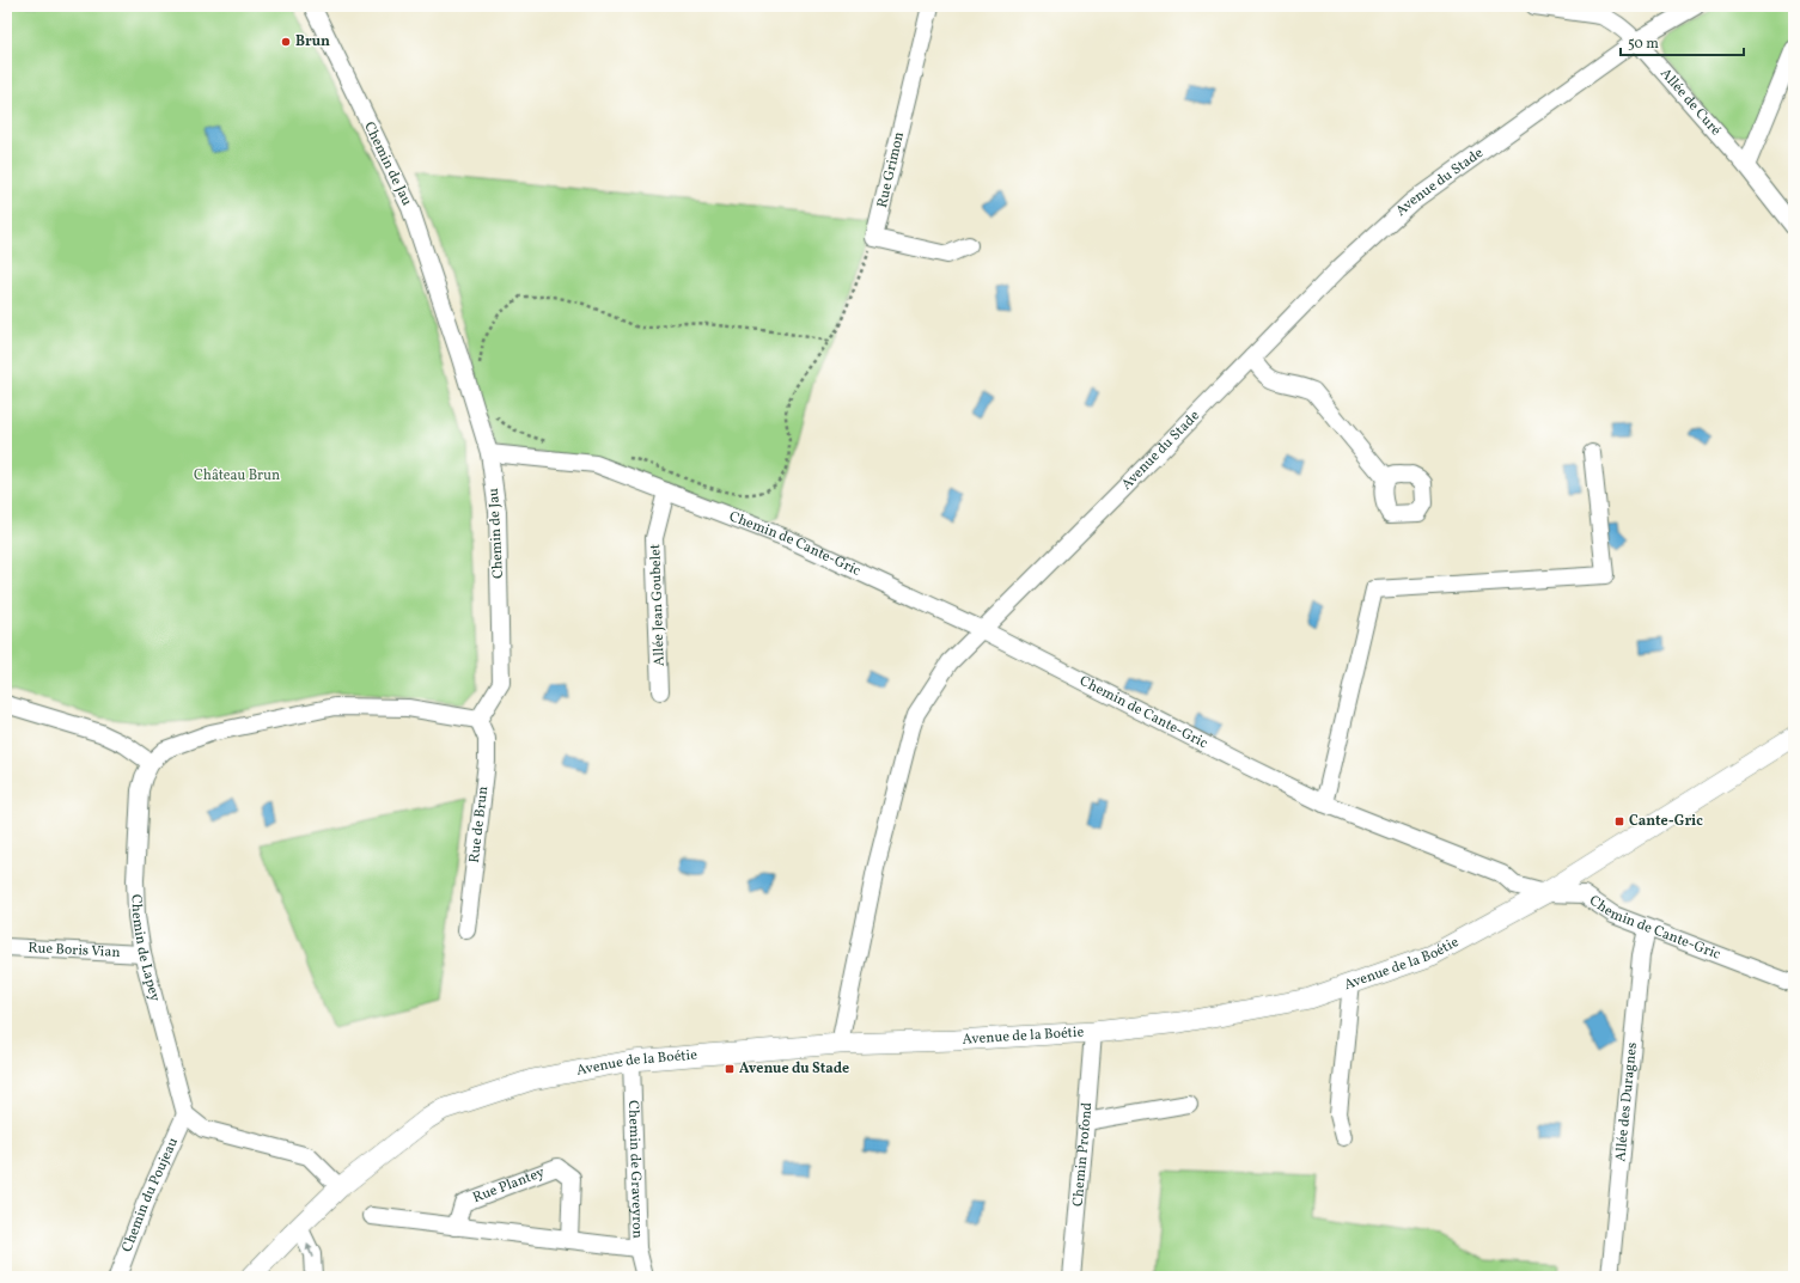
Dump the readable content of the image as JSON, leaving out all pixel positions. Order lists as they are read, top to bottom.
{
  "streets": {
    "main road": ["Avenue de la Boétie"],
    "street": [
      "Allée de Curé",
      "Chemin de Jau",
      "Rue Grimon",
      "Avenue du Stade",
      "Chemin de Cante-Gric",
      "Allée Jean Goubelet",
      "Rue de Brun",
      "Chemin de Lapey",
      "Rue Boris Vian",
      "Allée des Duragnes",
      "Chemin Profond",
      "Chemin de Graveyron",
      "Rue Plantey",
      "Chemin du Poujeau"
    ]
  },
  "crossings": [
    ["Allée de Curé", "Avenue du Stade"],
    ["Chemin de Jau", "Chemin de Cante-Gric"],
    ["Chemin de Jau", "Rue de Brun"],
    ["Avenue du Stade", "Chemin de Cante-Gric"],
    ["Avenue du Stade", "Avenue de la Boétie"],
    ["Chemin de Cante-Gric", "Allée Jean Goubelet"],
    ["Chemin de Cante-Gric", "Avenue de la Boétie"],
    ["Chemin de Cante-Gric", "Allée des Duragnes"],
    ["Chemin de Lapey", "Rue Boris Vian"],
    ["Chemin de Lapey", "Chemin du Poujeau"],
    ["Avenue de la Boétie", "Chemin Profond"],
    ["Avenue de la Boétie", "Chemin de Graveyron"]
  ],
  "parks": ["Château Brun"],
  "places": {
    "other": ["Brun"],
    "transit": ["Cante-Gric", "Avenue du Stade"]
  },
  "scale_bar": "50 m"
}
